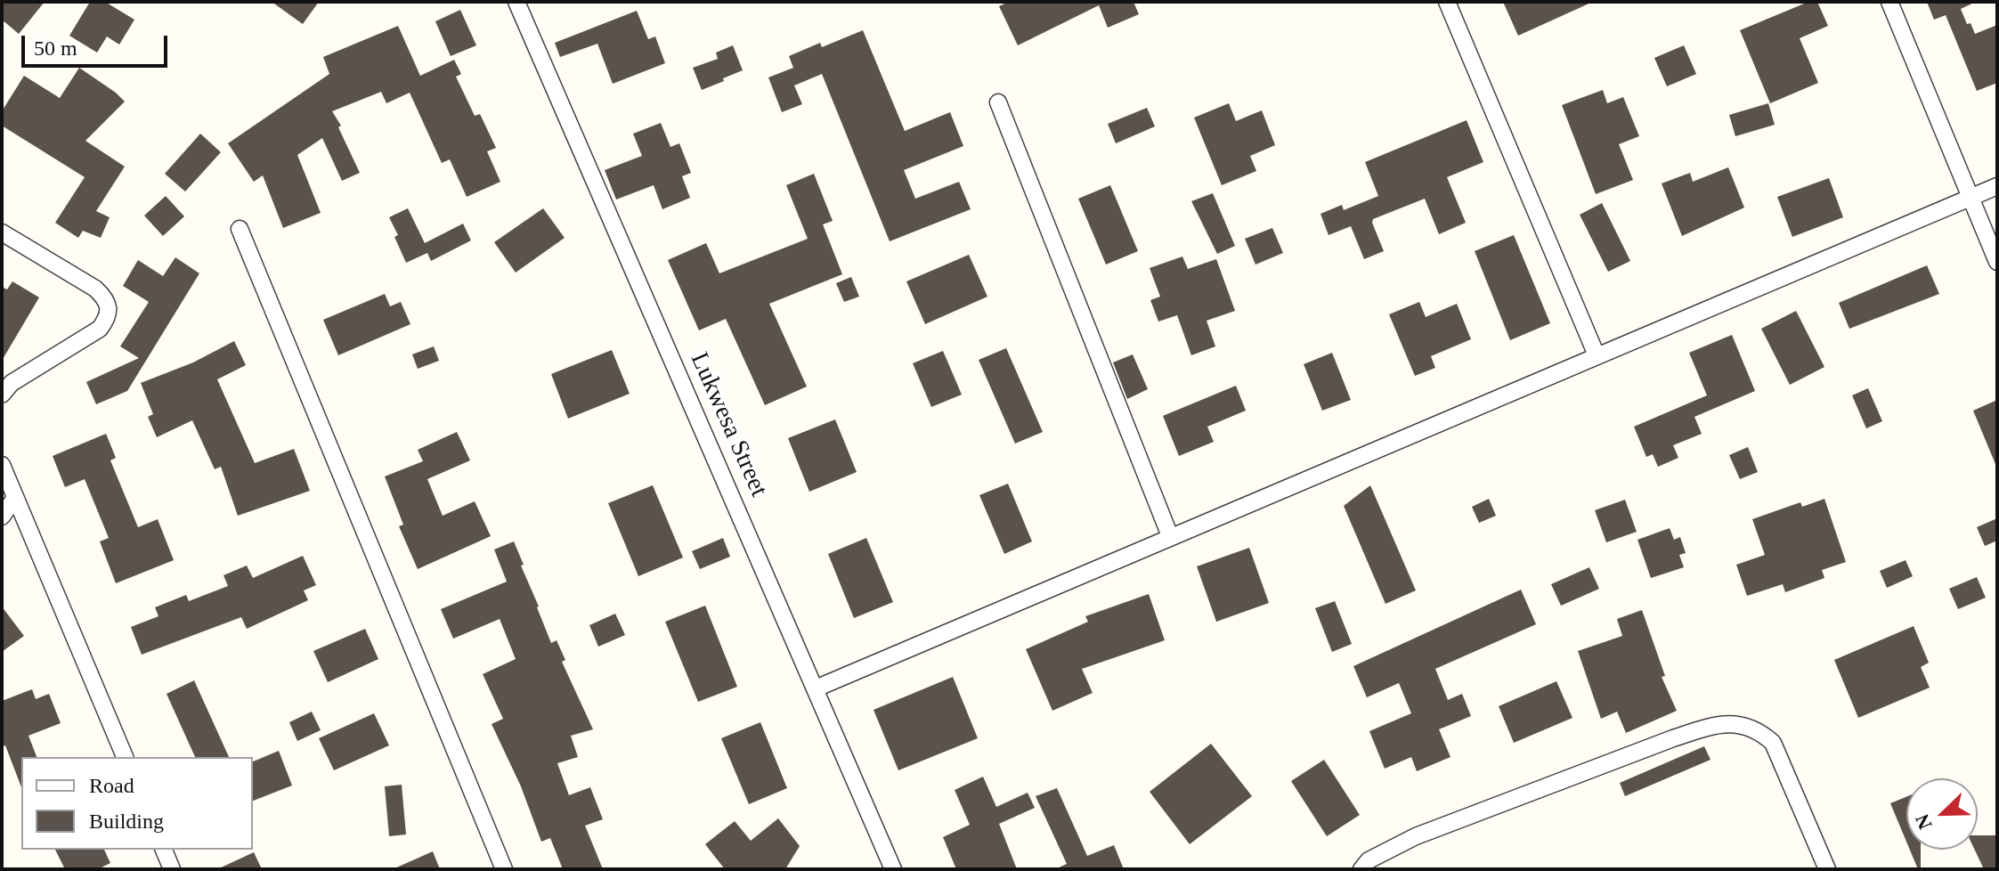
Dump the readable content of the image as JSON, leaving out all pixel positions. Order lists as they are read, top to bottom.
{
  "streets": {
    "street": ["Lukwesa Street"]
  },
  "legend": ["Road", "Building"],
  "scale_bar": "50 m",
  "north": "bottom left"
}
